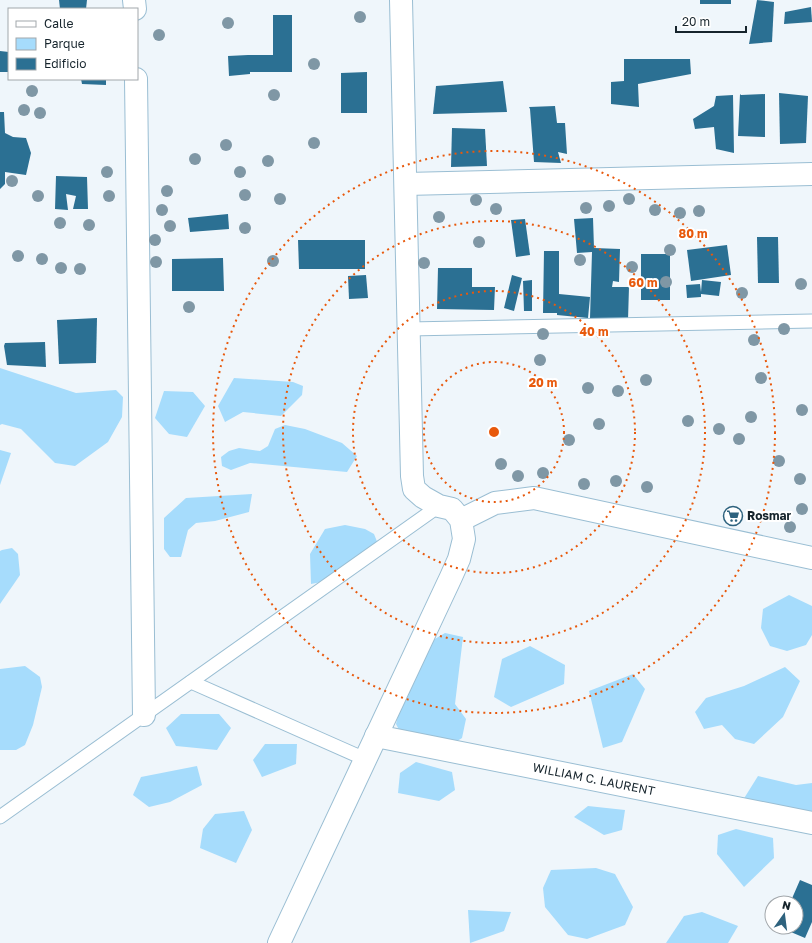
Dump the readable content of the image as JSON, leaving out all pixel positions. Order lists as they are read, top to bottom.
{
  "streets": {
    "street": ["WILLIAM C. LAURENT"]
  },
  "places": {
    "supermarket": ["Rosmar"]
  },
  "legend": ["Calle", "Parque", "Edificio"],
  "scale_bar": "20 m",
  "north": "top",
  "rings": [
    "80 m",
    "60 m",
    "40 m",
    "20 m"
  ]
}
